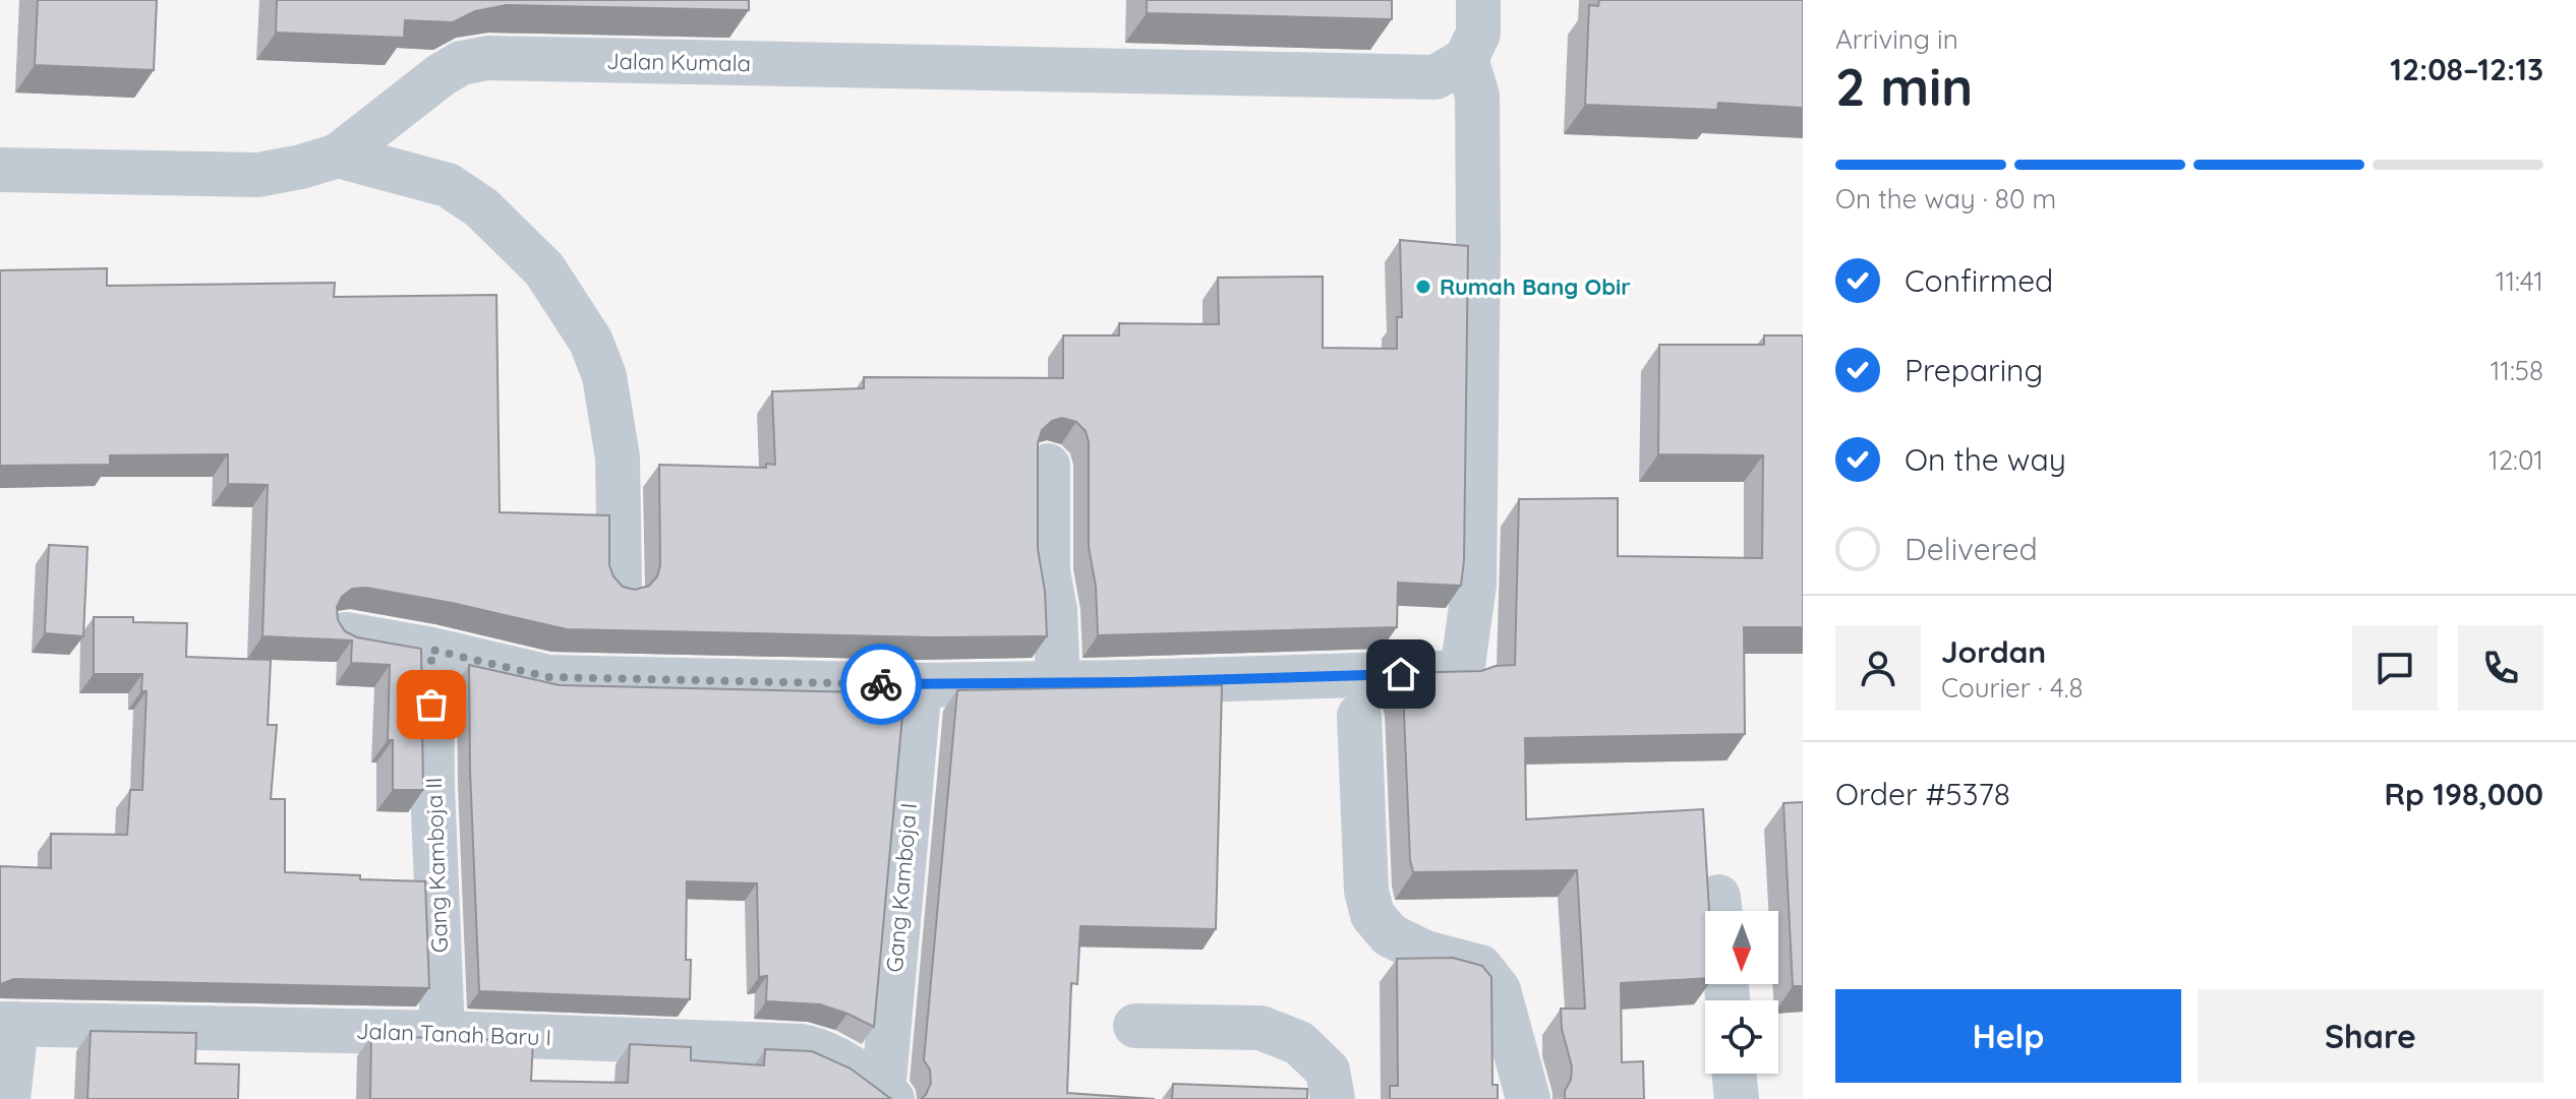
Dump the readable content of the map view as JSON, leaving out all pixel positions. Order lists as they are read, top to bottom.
{
  "streets": {
    "street": [
      "Jalan Kumala",
      "Gang Kamboja II",
      "Gang Kamboja I",
      "Jalan Tanah Baru I"
    ]
  },
  "crossings": [
    ["Gang Kamboja II", "Jalan Tanah Baru I"],
    ["Gang Kamboja I", "Jalan Tanah Baru I"]
  ],
  "places": ["Rumah Bang Obir"],
  "north": "bottom",
  "page": {
    "heading": ["2 min", "Arriving in", "12:08–12:13"],
    "panel": [
      "Jordan",
      "Courier · 4.8",
      "Order #5378",
      "Rp 198,000"
    ],
    "bar": "On the way · 80 m",
    "list": [
      ["Confirmed", "11:41"],
      ["Preparing", "11:58"],
      ["On the way", "12:01"],
      "Delivered"
    ],
    "buttons": ["Help", "Share"]
  }
}
